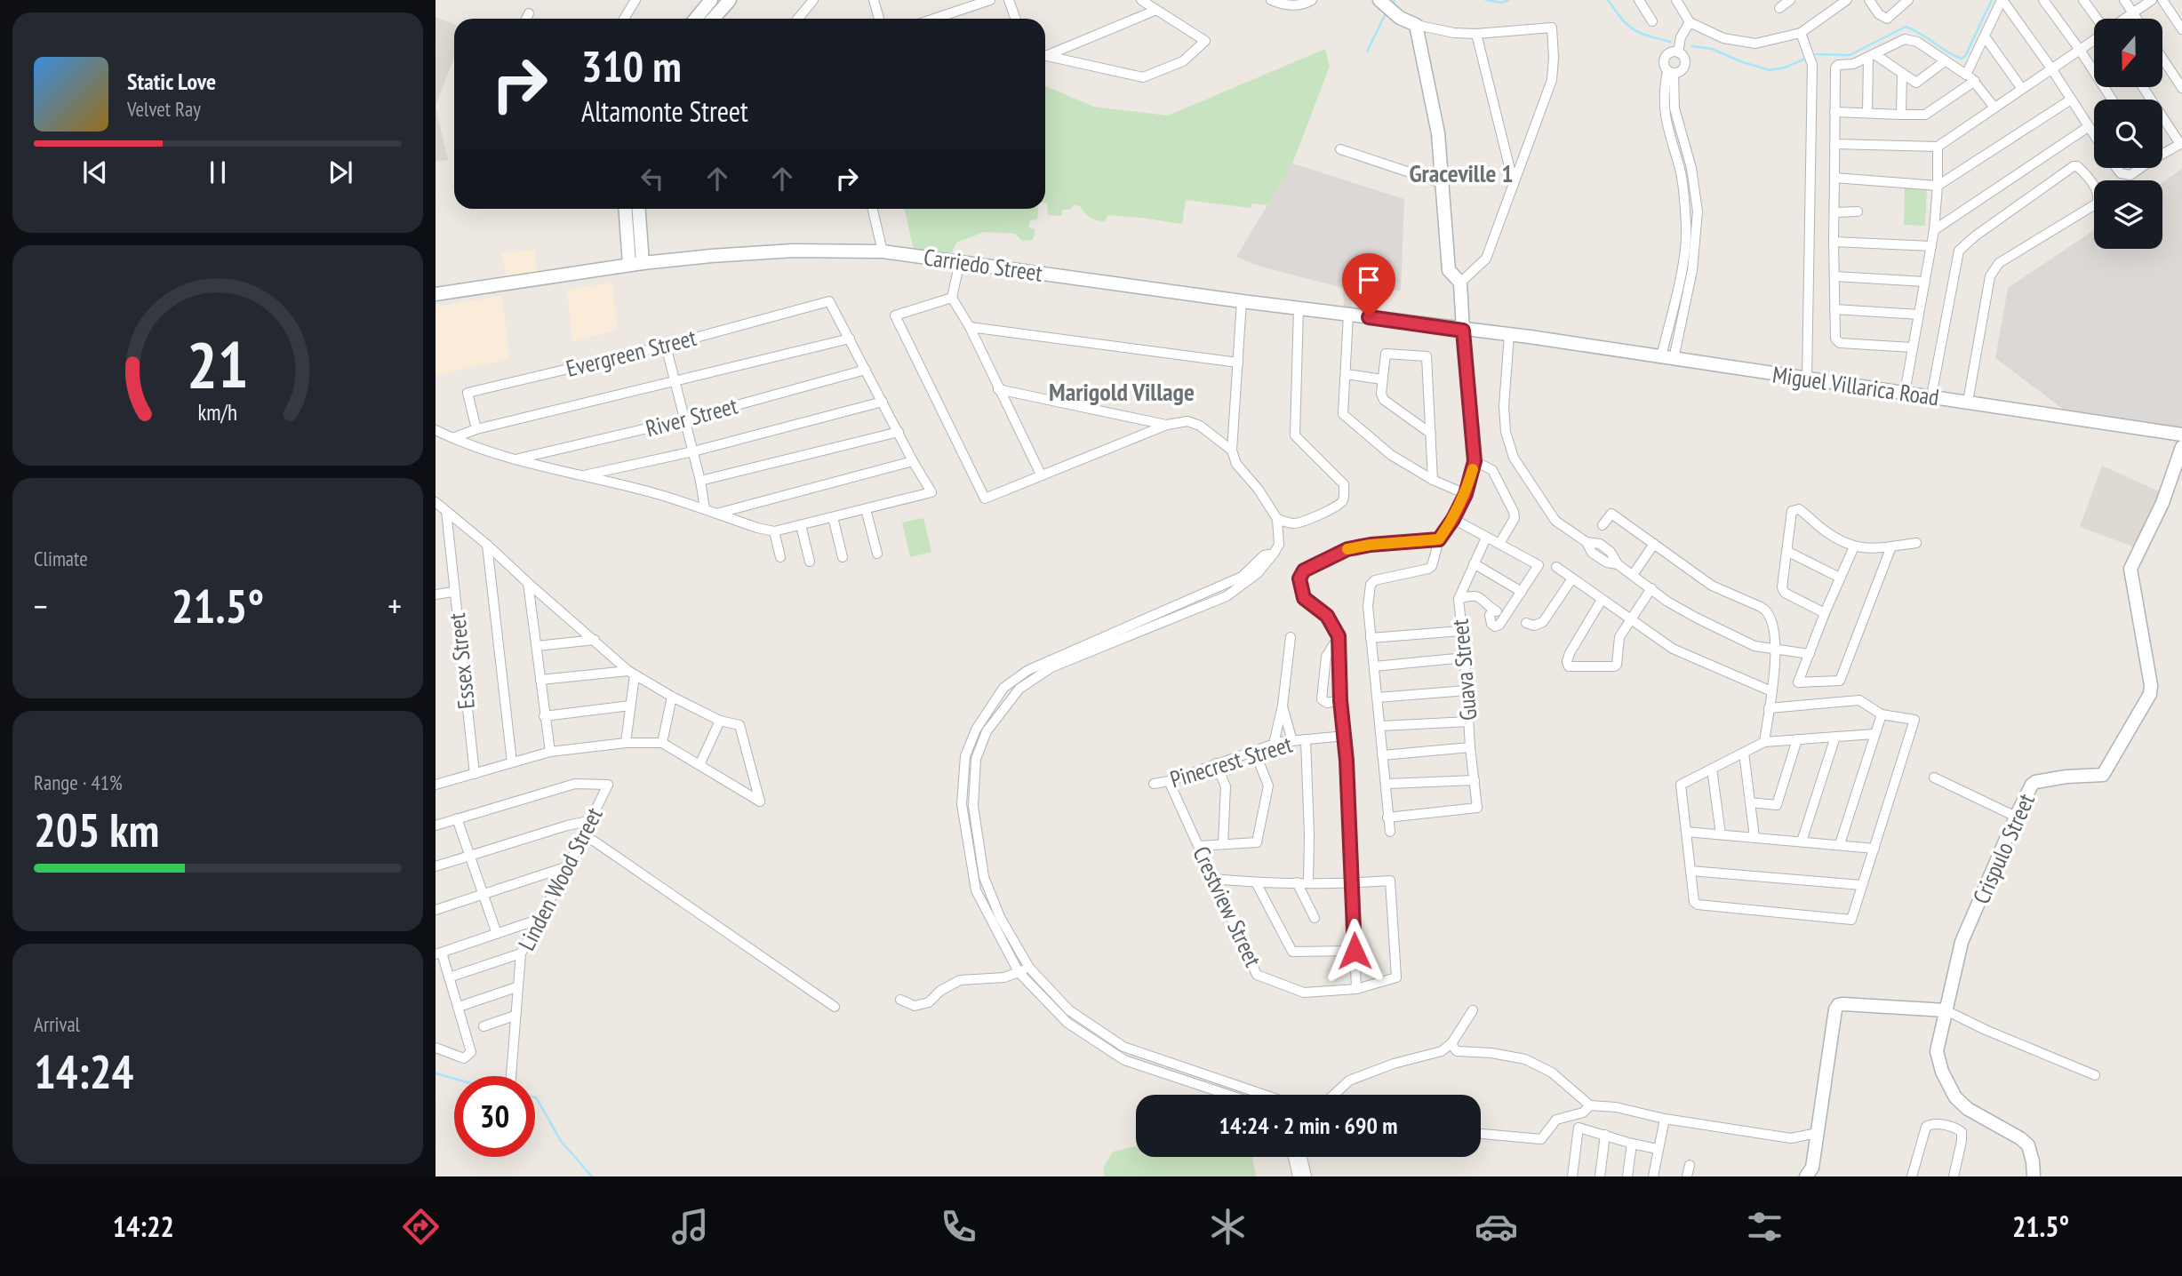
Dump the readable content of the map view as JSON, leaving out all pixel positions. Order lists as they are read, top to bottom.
{
  "streets": {
    "main road": ["Carriedo Street", "Miguel Villarica Road", "Crispulo Street"],
    "street": [
      "Evergreen Street",
      "River Street",
      "Essex Street",
      "Guava Street",
      "Pinecrest Street",
      "Linden Wood Street",
      "Crestview Street"
    ]
  },
  "crossings": [
    ["Carriedo Street", "Miguel Villarica Road"],
    ["Pinecrest Street", "Crestview Street"]
  ],
  "districts": ["Graceville 1", "Marigold Village"],
  "north": "bottom",
  "page": {
    "turn": ["310 m", "Altamonte Street"],
    "song": ["Static Love", "Velvet Ray"],
    "tile": [
      "Climate",
      ["Range · 41%", "205 km"],
      ["Arrival", "14:24"]
    ],
    "heat": ["−", "21.5°", "+"],
    "limit": "30",
    "trip": "14:24 · 2 min · 690 m",
    "tabs": ["14:22", "21.5°"],
    "gauge": ["21", "km/h"]
  }
}
